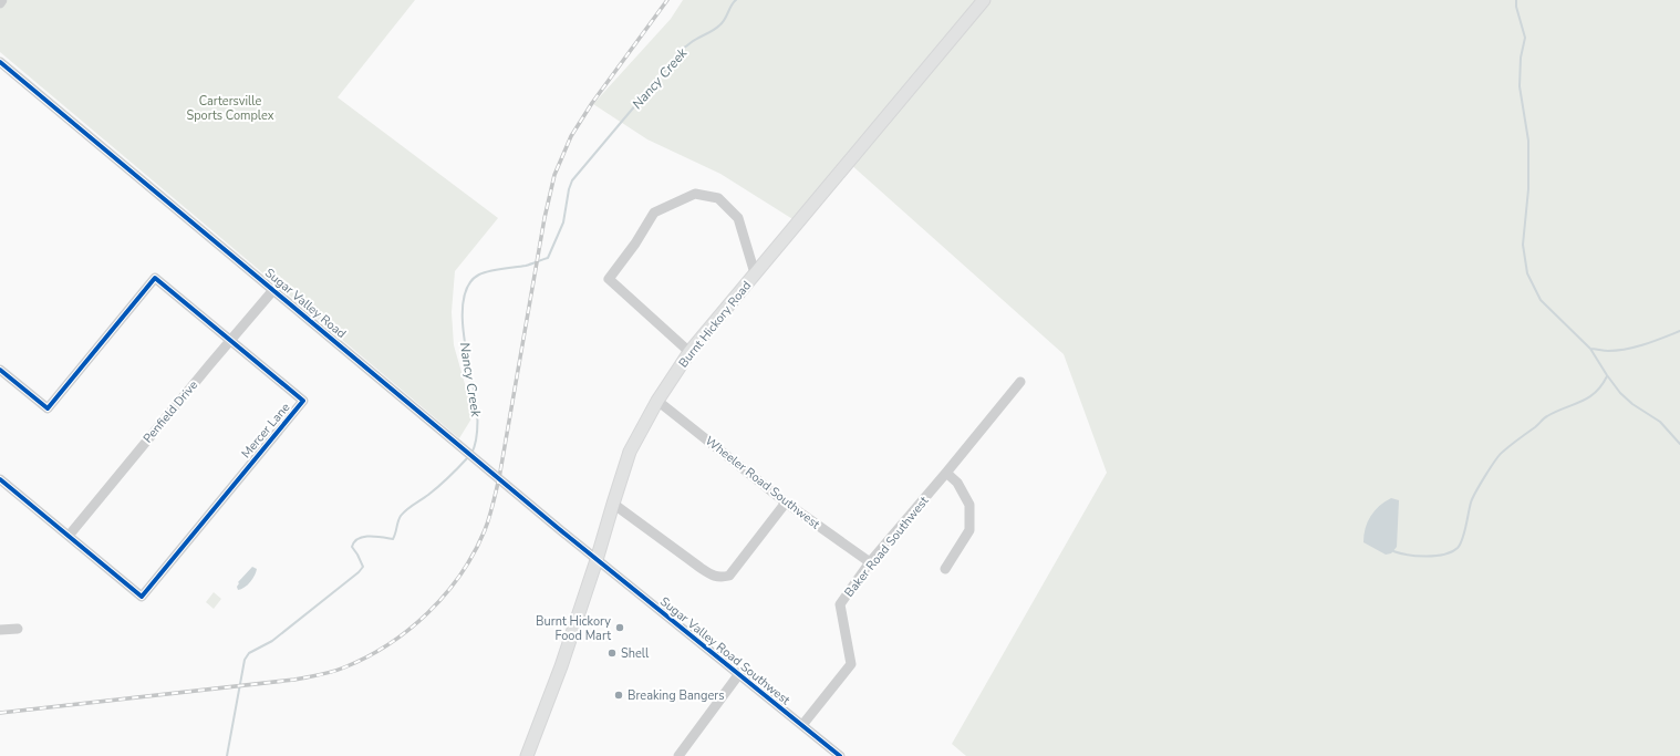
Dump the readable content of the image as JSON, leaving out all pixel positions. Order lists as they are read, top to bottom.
{
  "streets": {
    "main road": ["Burnt Hickory Road"],
    "street": [
      "Sugar Valley Road",
      "Penfield Drive",
      "Mercer Lane",
      "Wheeler Road Southwest",
      "Baker Road Southwest",
      "Sugar Valley Road Southwest"
    ]
  },
  "crossings": [
    ["Sugar Valley Road", "Burnt Hickory Road"],
    ["Sugar Valley Road", "Penfield Drive"],
    ["Sugar Valley Road", "Sugar Valley Road Southwest"],
    ["Burnt Hickory Road", "Wheeler Road Southwest"],
    ["Burnt Hickory Road", "Sugar Valley Road Southwest"],
    ["Penfield Drive", "Mercer Lane"],
    ["Wheeler Road Southwest", "Baker Road Southwest"],
    ["Baker Road Southwest", "Sugar Valley Road Southwest"]
  ],
  "water": ["Nancy Creek"],
  "parks": ["Cartersville Sports Complex"],
  "places": ["Burnt Hickory Food Mart", "Shell", "Breaking Bangers"]
}
